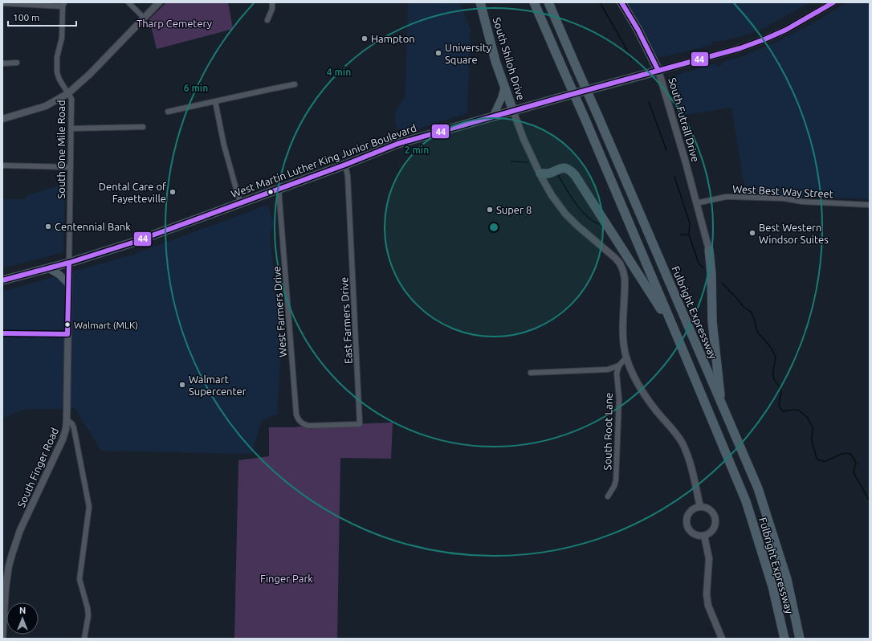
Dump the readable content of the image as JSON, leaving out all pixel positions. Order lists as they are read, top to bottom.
{
  "streets": {
    "highway": [
      "South Shiloh Drive",
      "South Futrall Drive",
      "West Martin Luther King Junior Boulevard",
      "Fulbright Expressway"
    ],
    "street": [
      "South One Mile Road",
      "West Best Way Street",
      "West Farmers Drive",
      "East Farmers Drive",
      "South Root Lane",
      "South Finger Road"
    ]
  },
  "crossings": [
    ["South Shiloh Drive", "West Martin Luther King Junior Boulevard"],
    ["South Futrall Drive", "West Martin Luther King Junior Boulevard"],
    ["South Futrall Drive", "West Best Way Street"],
    ["South One Mile Road", "West Martin Luther King Junior Boulevard"],
    ["South One Mile Road", "South Finger Road"],
    ["West Martin Luther King Junior Boulevard", "West Farmers Drive"],
    ["West Martin Luther King Junior Boulevard", "East Farmers Drive"],
    ["West Martin Luther King Junior Boulevard", "South Finger Road"],
    ["West Farmers Drive", "East Farmers Drive"]
  ],
  "parks": ["Tharp Cemetery", "Finger Park"],
  "places": [
    "Hampton",
    "University Square",
    "Dental Care of Fayetteville",
    "Super 8",
    "Centennial Bank",
    "Best Western Windsor Suites",
    "Walmart (MLK)",
    "Walmart Supercenter"
  ],
  "lines": ["transit line 44"],
  "scale_bar": "100 m",
  "north": "top",
  "rings": ["4 min", "6 min", "2 min"]
}
